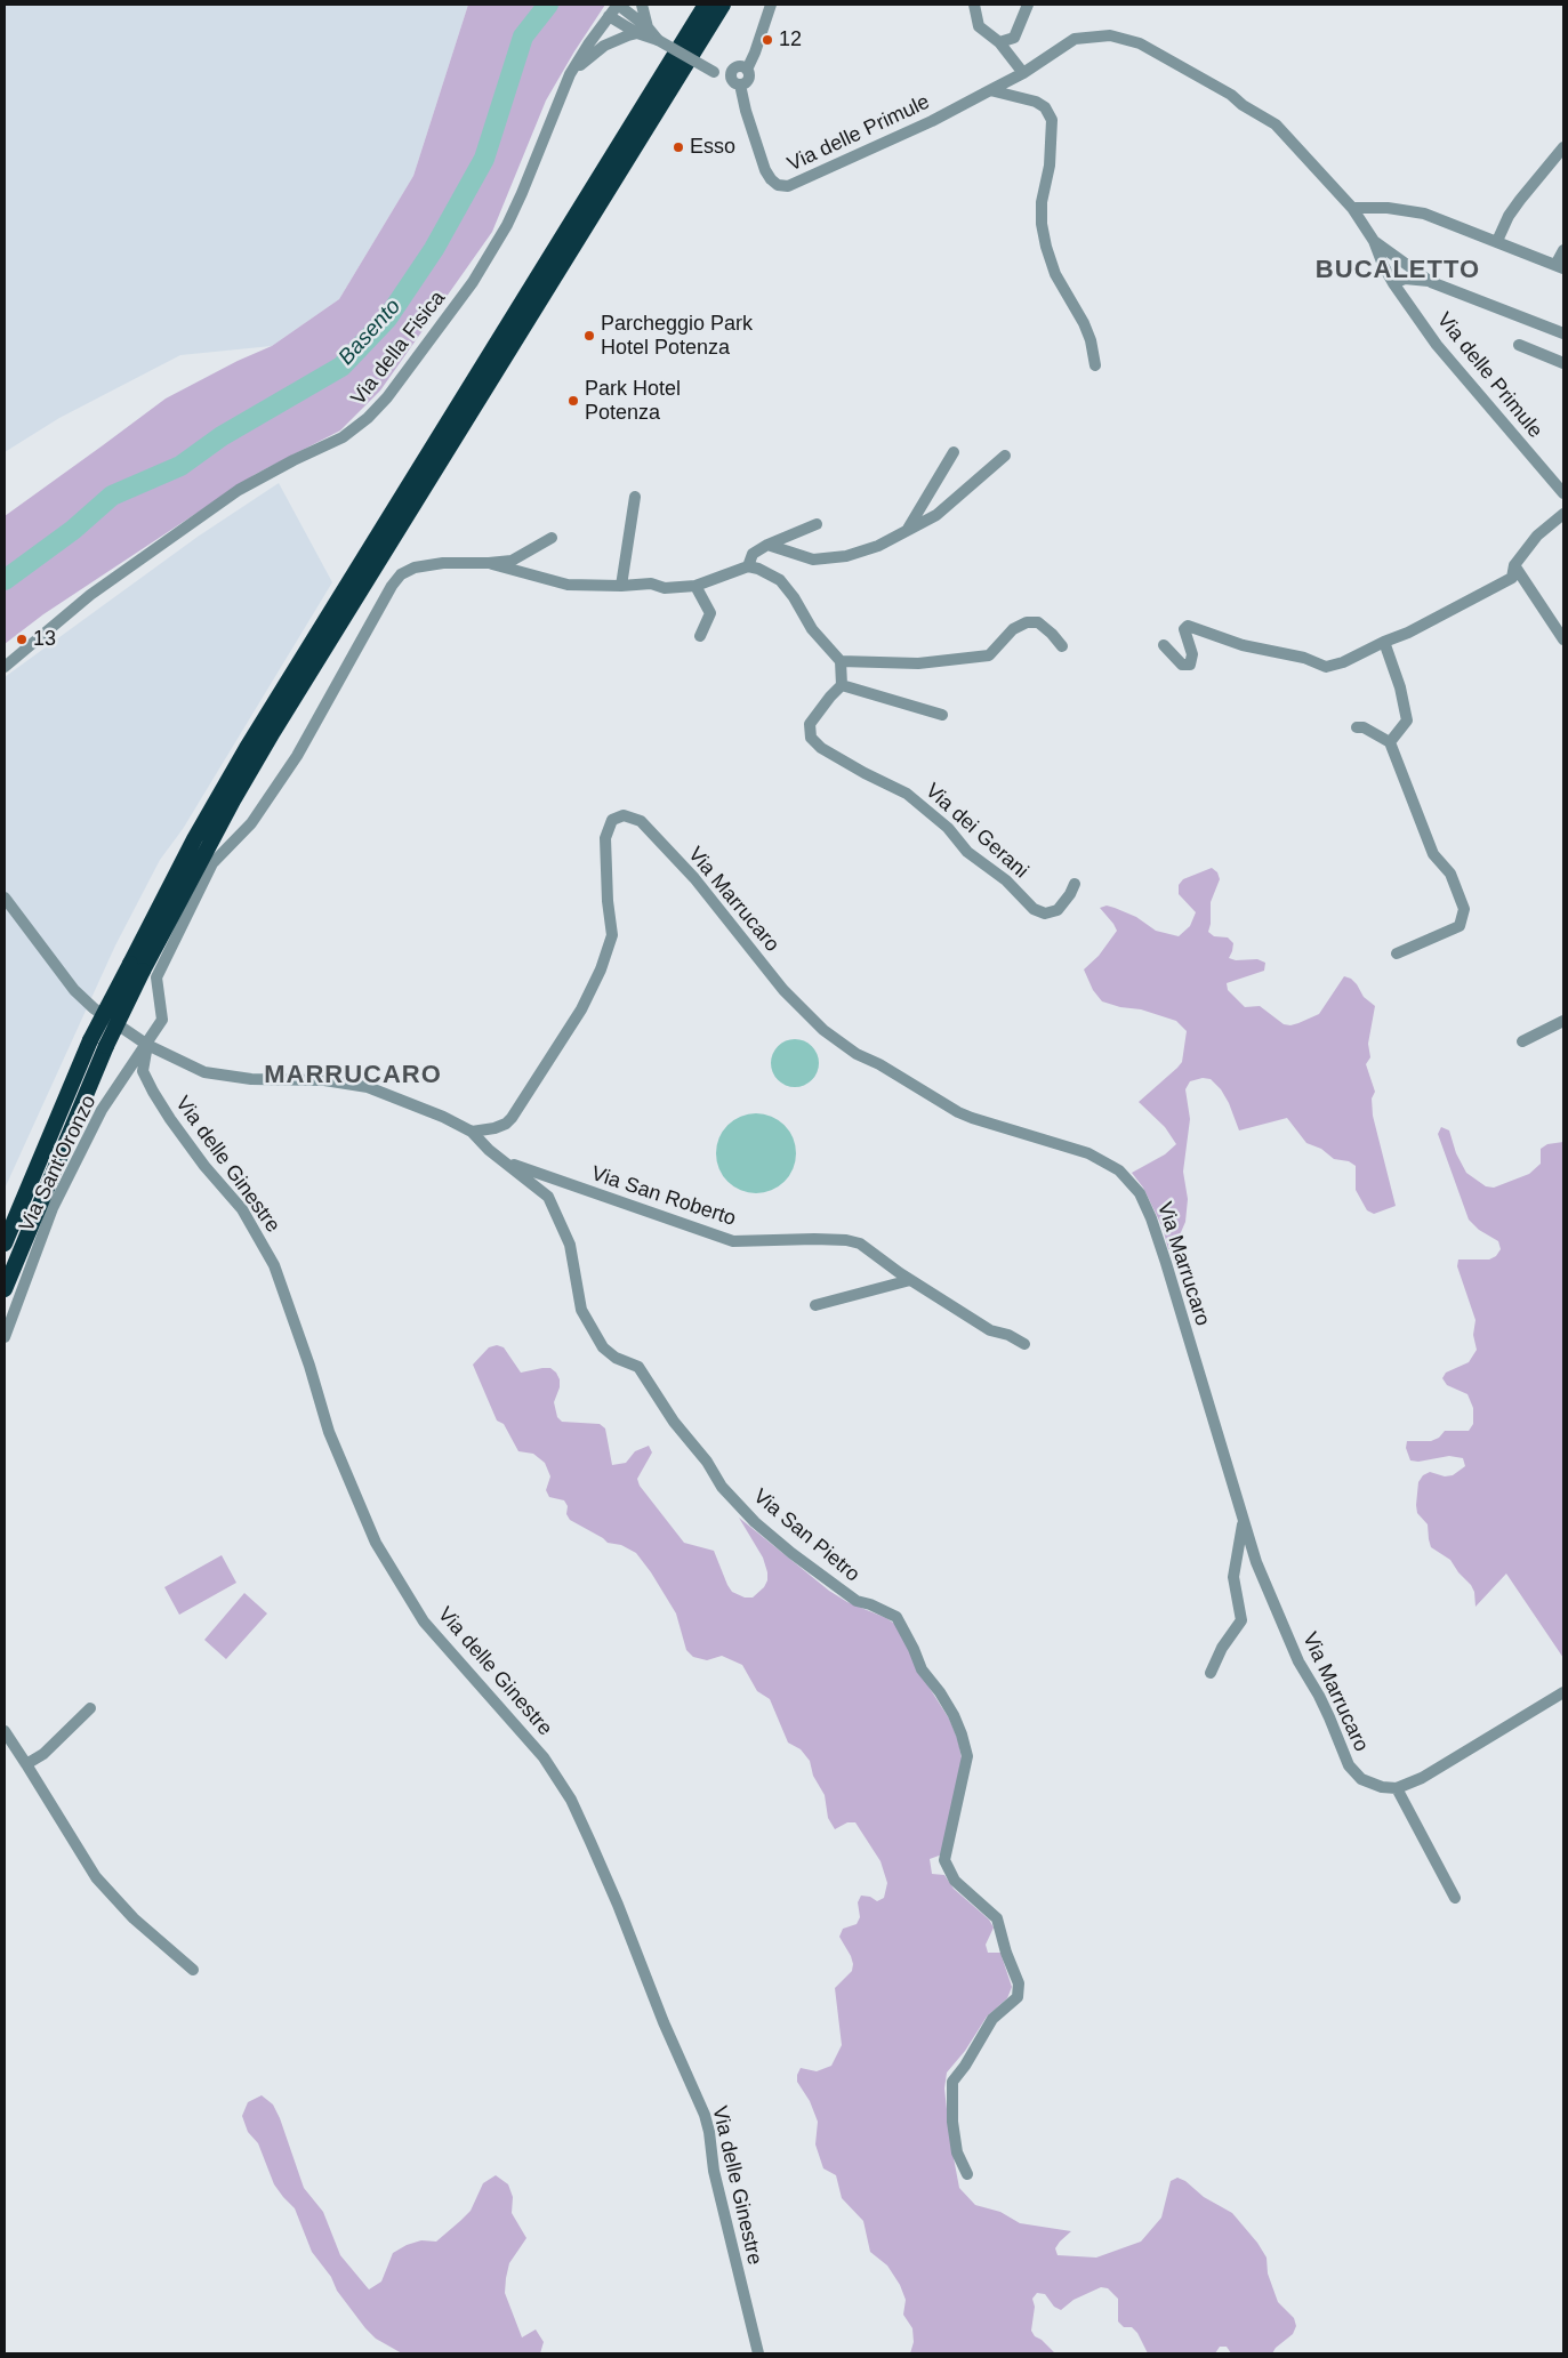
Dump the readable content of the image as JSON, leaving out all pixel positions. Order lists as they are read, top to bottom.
{
  "streets": {
    "street": [
      "Via delle Primule",
      "Via della Fisica",
      "Via dei Gerani",
      "Via Marrucaro",
      "Via Sant'Oronzo",
      "Via delle Ginestre",
      "Via San Roberto",
      "Via San Pietro"
    ]
  },
  "crossings": [
    ["Via Marrucaro", "Via San Pietro"],
    ["Via Sant'Oronzo", "Via delle Ginestre"],
    ["Via San Roberto", "Via San Pietro"]
  ],
  "districts": ["BUCALETTO", "MARRUCARO"],
  "water": ["Basento"],
  "places": [
    "12",
    "Esso",
    "Parcheggio Park Hotel Potenza",
    "Park Hotel Potenza",
    "13"
  ]
}
